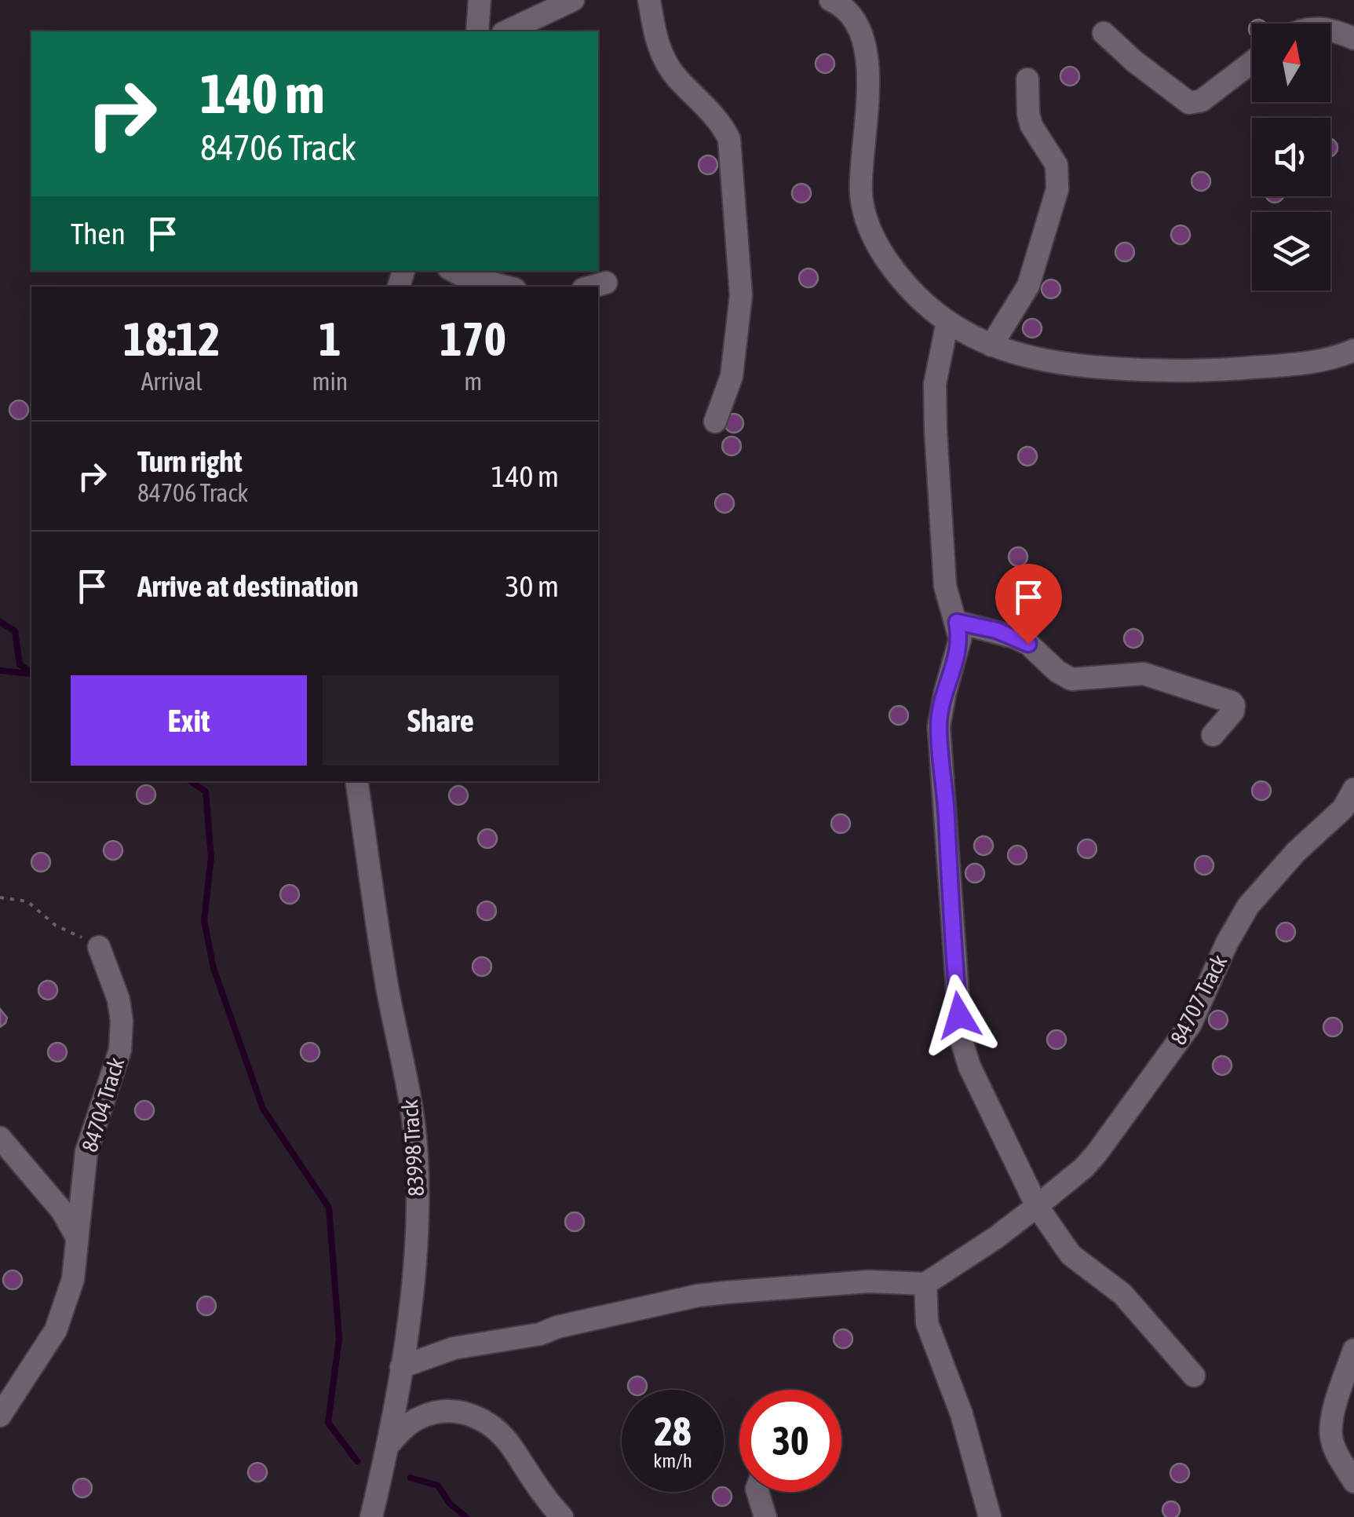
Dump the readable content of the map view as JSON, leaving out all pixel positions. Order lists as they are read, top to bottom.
{
  "streets": {
    "street": ["84707 Track", "84704 Track", "83998 Track"]
  },
  "north": "top",
  "page": {
    "turn": ["140 m", "84706 Track"],
    "then": "Then",
    "eta": [
      "18:12",
      "Arrival",
      "1",
      "min",
      "170",
      "m"
    ],
    "list": [
      {
        "name": "Turn right",
        "note": "84706 Track",
        "value": "140 m"
      },
      {
        "name": "Arrive at destination",
        "value": "30 m"
      }
    ],
    "buttons": ["Exit", "Share"],
    "speed": "28 km/h",
    "limit": "30"
  }
}
